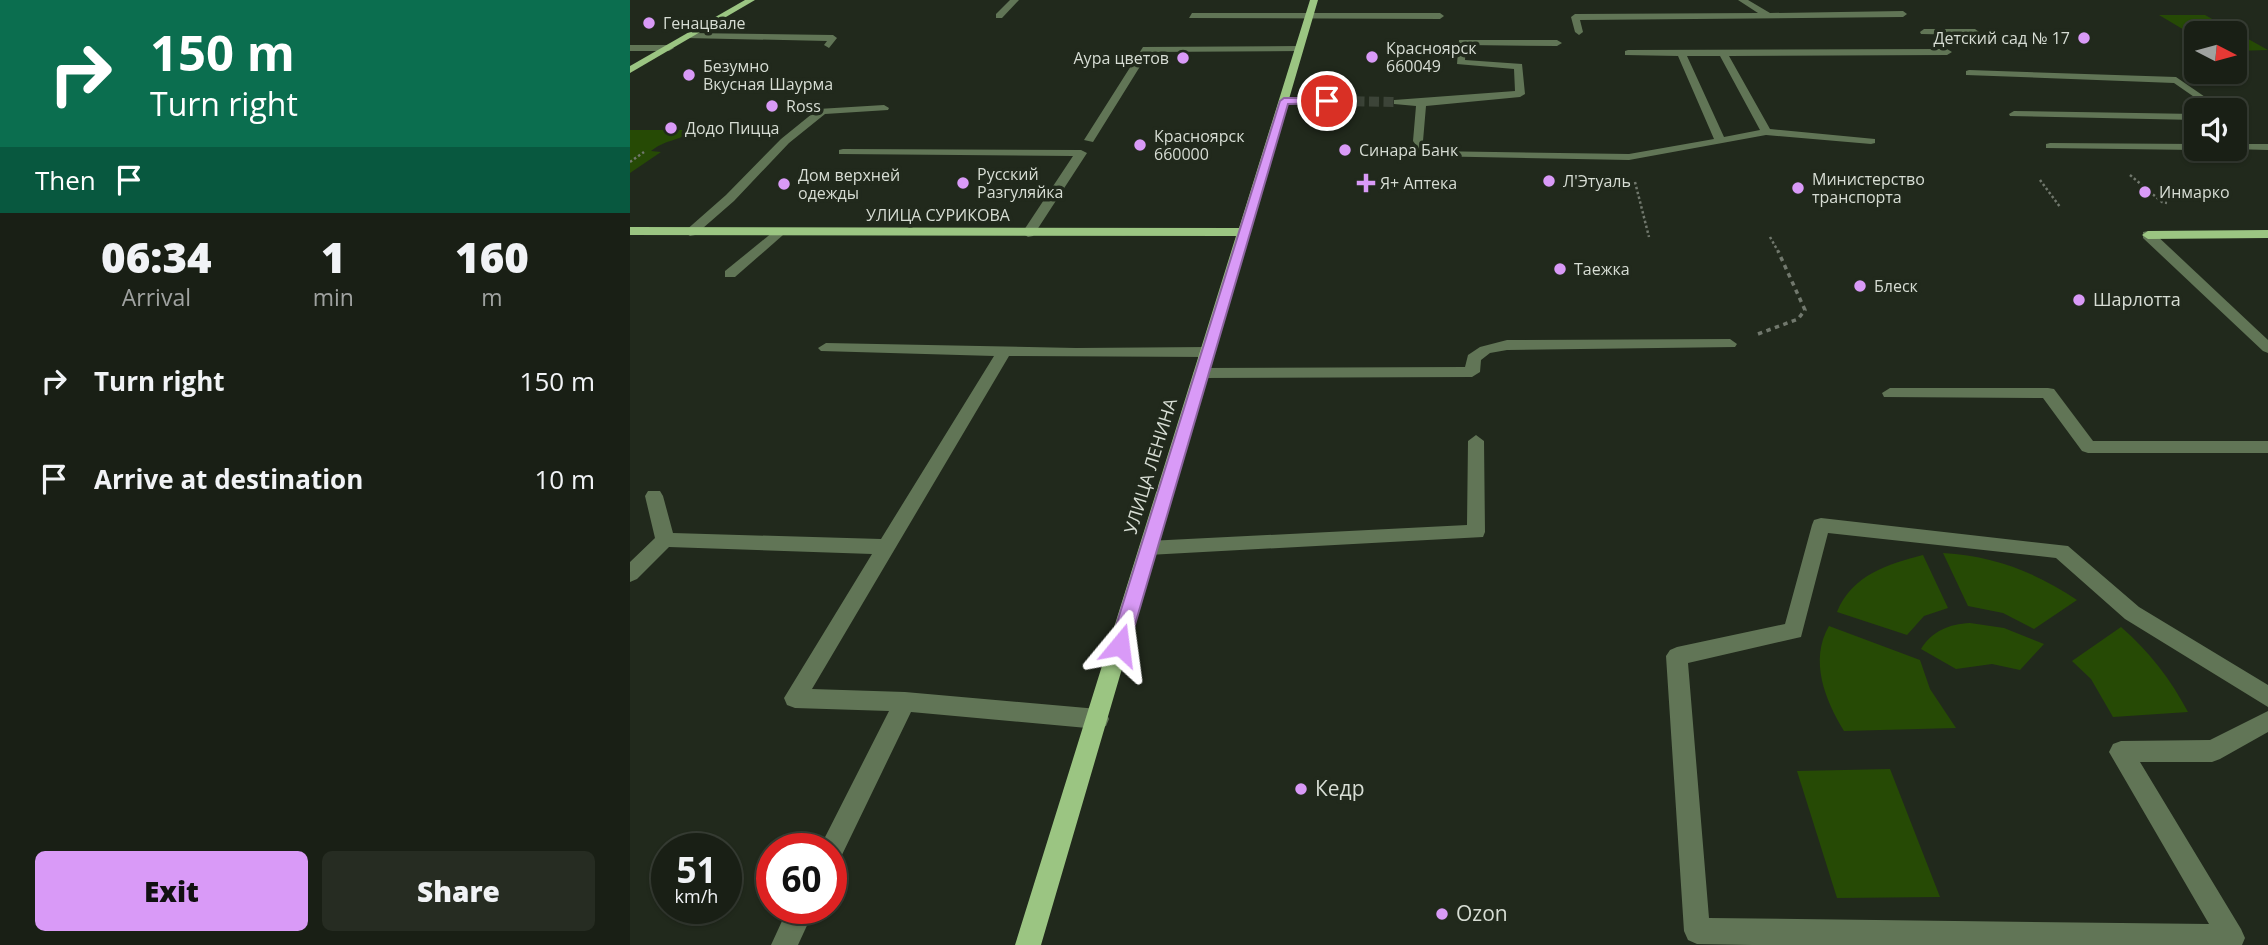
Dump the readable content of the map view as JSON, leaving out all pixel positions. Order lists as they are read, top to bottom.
{
  "streets": {
    "main road": ["УЛИЦА СУРИКОВА", "УЛИЦА ЛЕНИНА"]
  },
  "crossings": [
    ["УЛИЦА СУРИКОВА", "УЛИЦА ЛЕНИНА"]
  ],
  "places": {
    "other": [
      "Генацвале",
      "Детский сад № 17",
      "Красноярск 660049",
      "Аура цветов",
      "Безумно Вкусная Шаурма",
      "Ross",
      "Додо Пицца",
      "Красноярск 660000",
      "Синара Банк",
      "Л'Этуаль",
      "Русский Разгуляйка",
      "Дом верхней одежды",
      "Министерство транспорта",
      "Инмарко",
      "Таежка",
      "Блеск",
      "Шарлотта",
      "Кедр",
      "Ozon"
    ],
    "health": ["Я+ Аптека"]
  },
  "north": "right",
  "page": {
    "turn": ["150 m", "Turn right"],
    "then": "Then",
    "eta": [
      "06:34",
      "Arrival",
      "1",
      "min",
      "160",
      "m"
    ],
    "list": [
      {
        "name": "Turn right",
        "value": "150 m"
      },
      {
        "name": "Arrive at destination",
        "value": "10 m"
      }
    ],
    "speed": "51 km/h",
    "limit": "60",
    "buttons": ["Exit", "Share"]
  }
}
